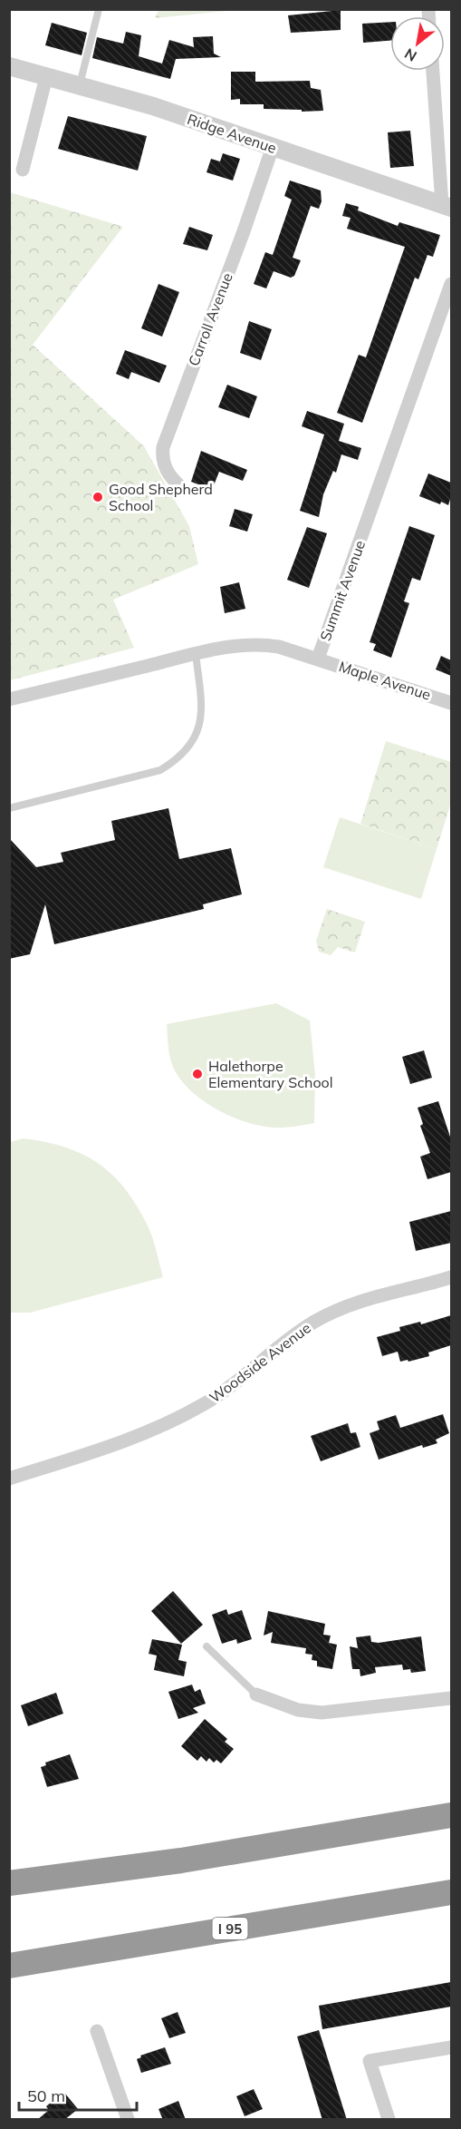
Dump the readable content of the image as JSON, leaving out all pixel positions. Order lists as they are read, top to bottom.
{
  "streets": {
    "highway": ["I 95"],
    "street": [
      "Ridge Avenue",
      "Carroll Avenue",
      "Summit Avenue",
      "Maple Avenue",
      "Woodside Avenue"
    ]
  },
  "crossings": [
    ["Ridge Avenue", "Carroll Avenue"],
    ["Summit Avenue", "Maple Avenue"]
  ],
  "places": ["Good Shepherd School", "Halethorpe Elementary School"],
  "scale_bar": "50 m",
  "north": "bottom left"
}
